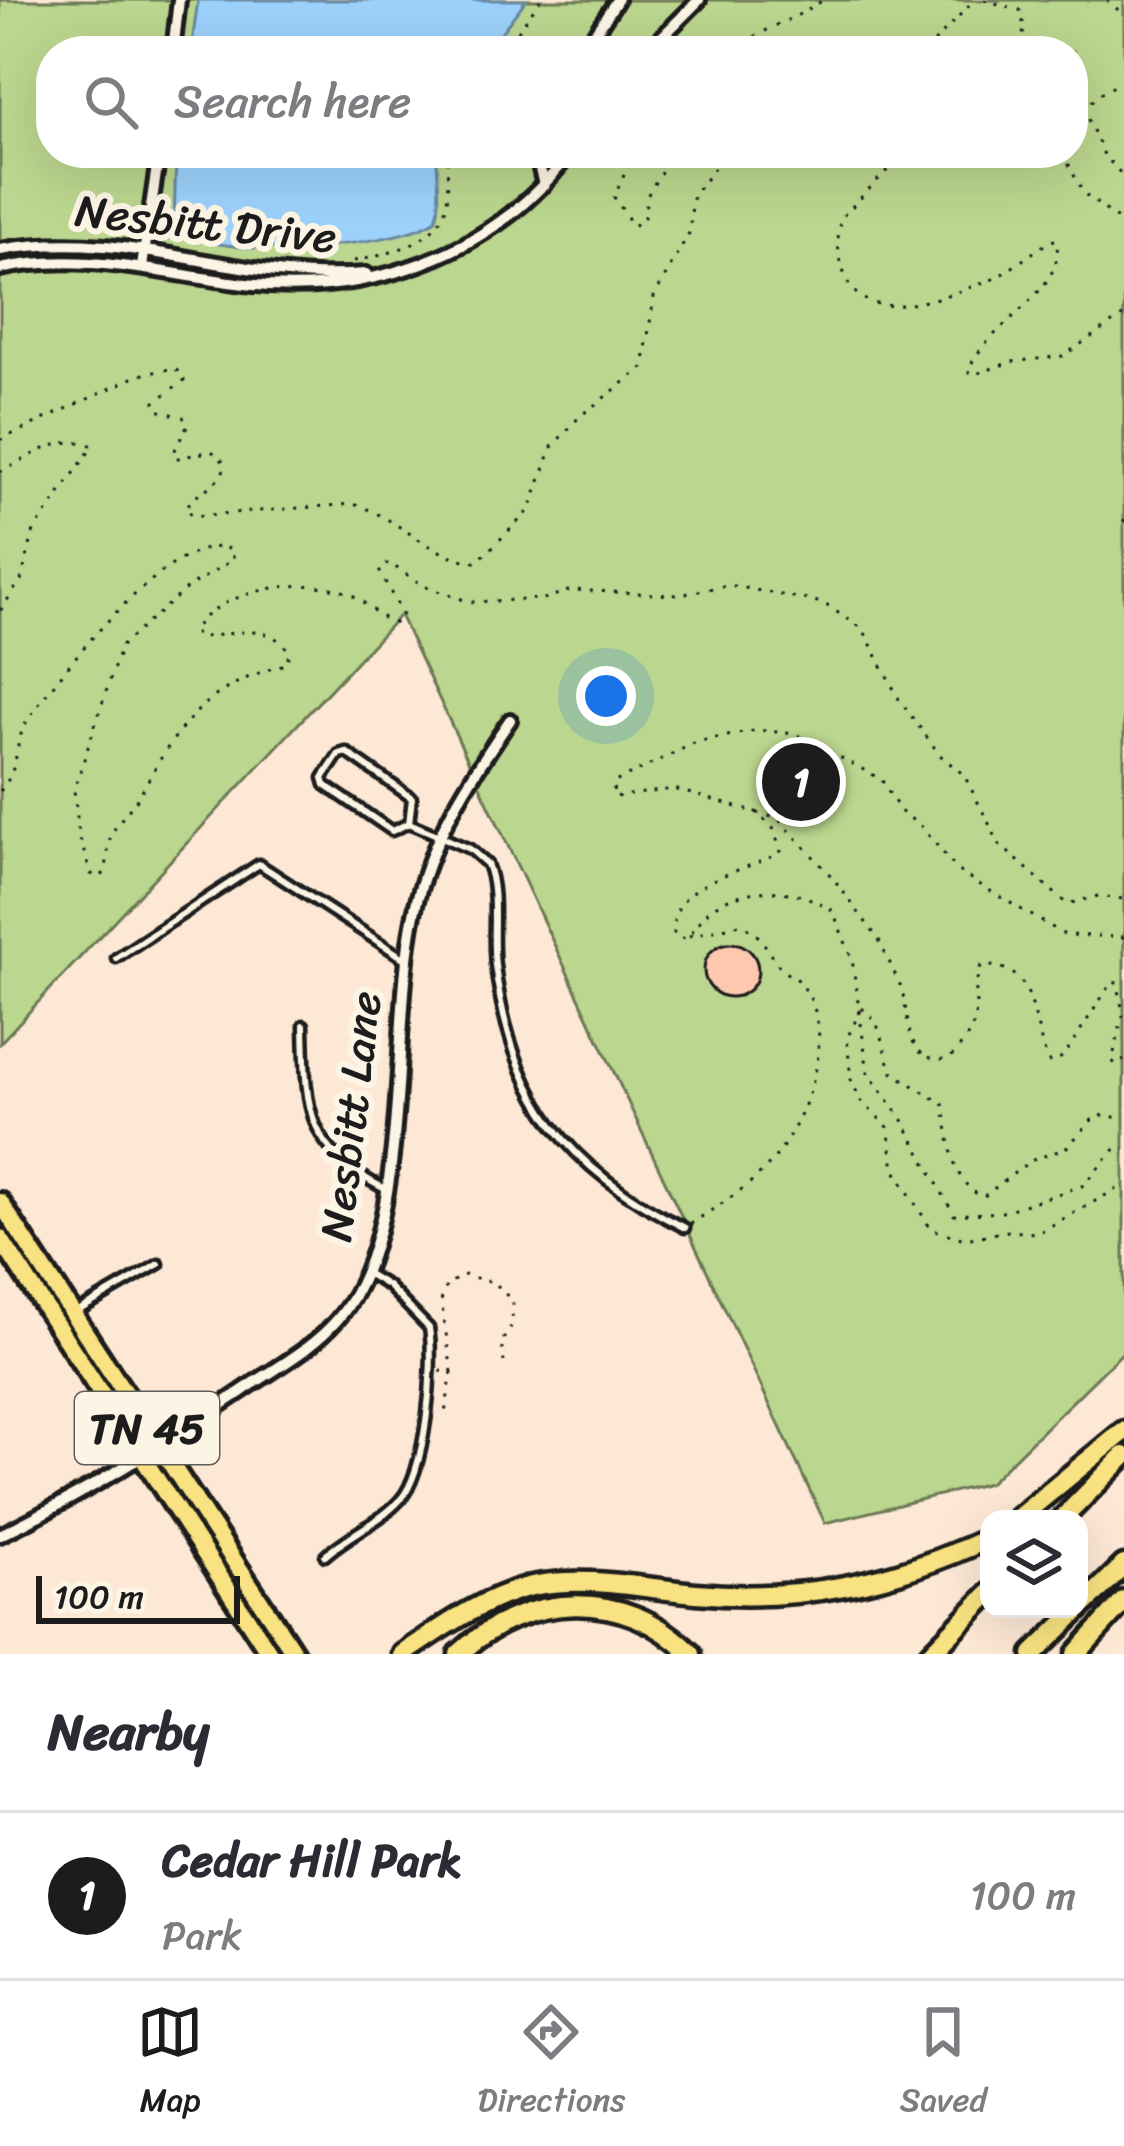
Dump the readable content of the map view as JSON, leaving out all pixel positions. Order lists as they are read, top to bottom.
{
  "streets": {
    "main road": ["TN 45"],
    "street": ["Nesbitt Drive", "Nesbitt Lane"]
  },
  "crossings": [
    ["Nesbitt Lane", "TN 45"]
  ],
  "scale_bar": "100 m",
  "page": {
    "search": "Search here",
    "pins": "1",
    "scale": "100 m",
    "heading": "Nearby",
    "list": [
      {
        "mark": "1",
        "name": "Cedar Hill Park",
        "note": "Park",
        "value": "100 m"
      }
    ],
    "nav": ["Map", "Directions", "Saved"]
  }
}
